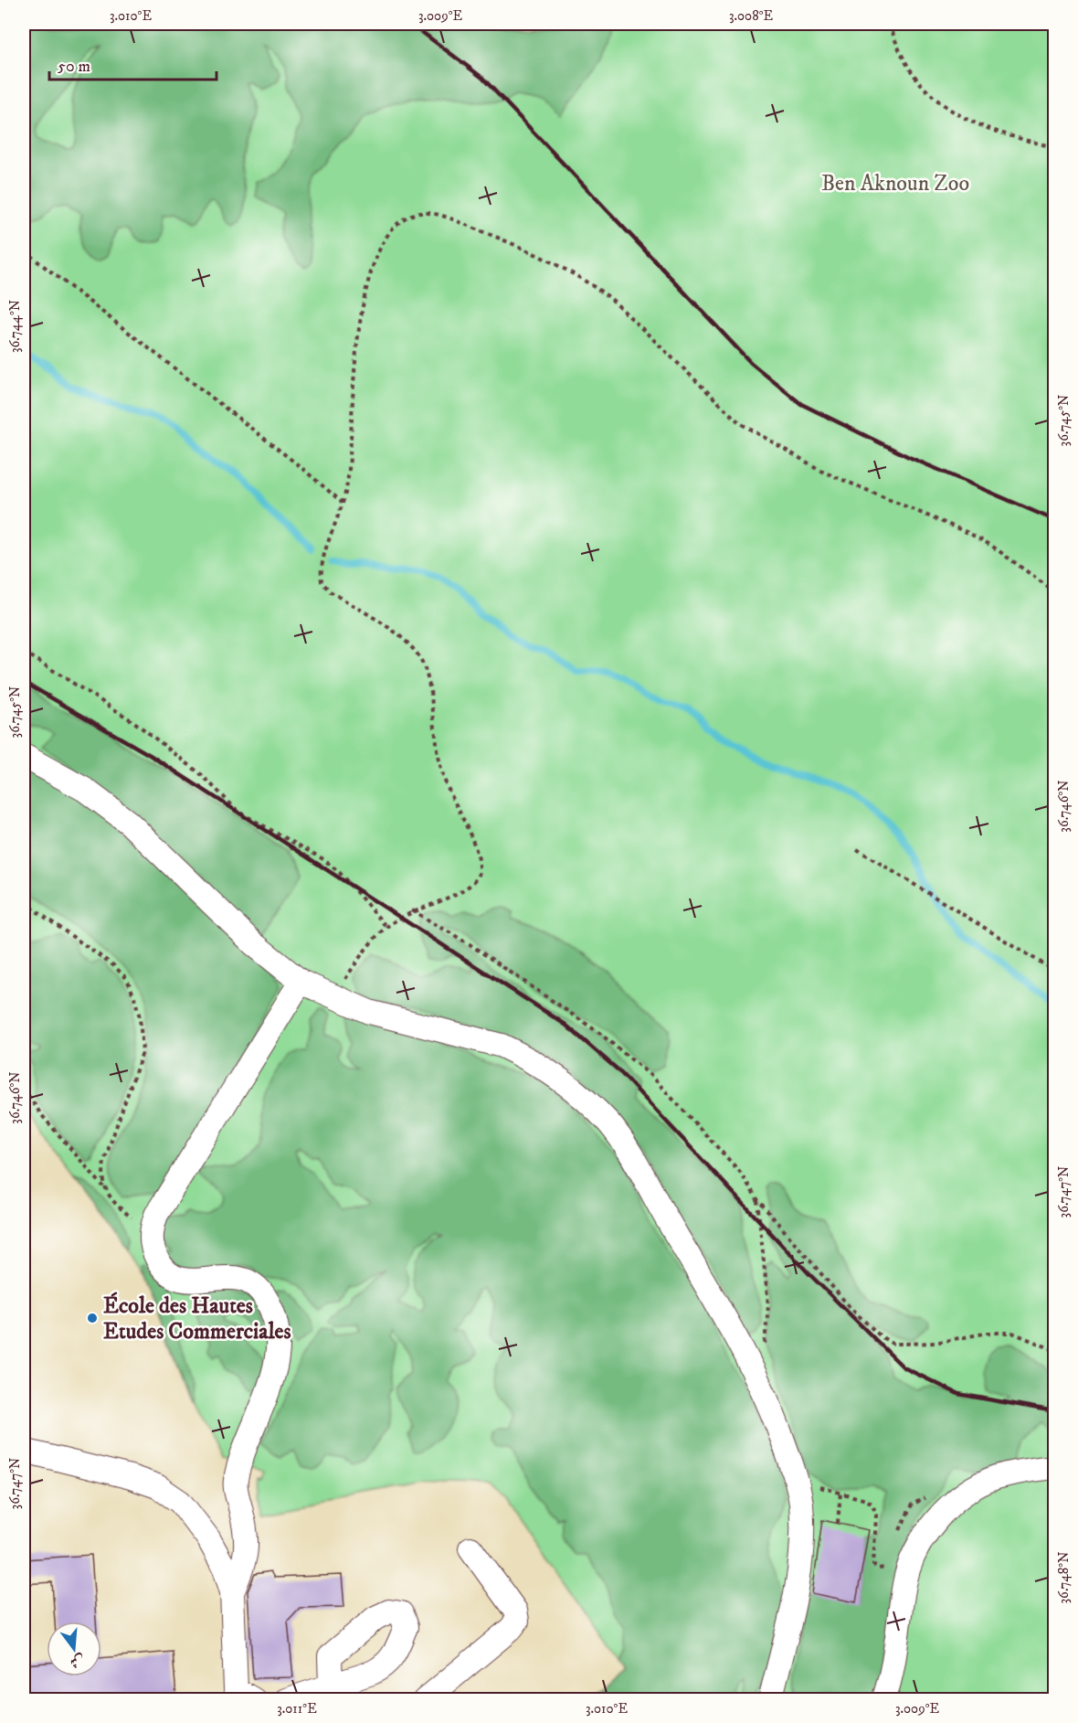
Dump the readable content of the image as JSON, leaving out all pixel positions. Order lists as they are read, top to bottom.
{
  "parks": ["Ben Aknoun Zoo"],
  "places": ["École des Hautes Etudes Commerciales"],
  "scale_bar": "50 m",
  "north": "bottom",
  "coordinates": [
    "3.010°E",
    "3.009°E",
    "3.008°E",
    "36.744°N",
    "36.745°N",
    "36.746°N",
    "36.747°N",
    "36.748°N",
    "3.011°E"
  ]
}
